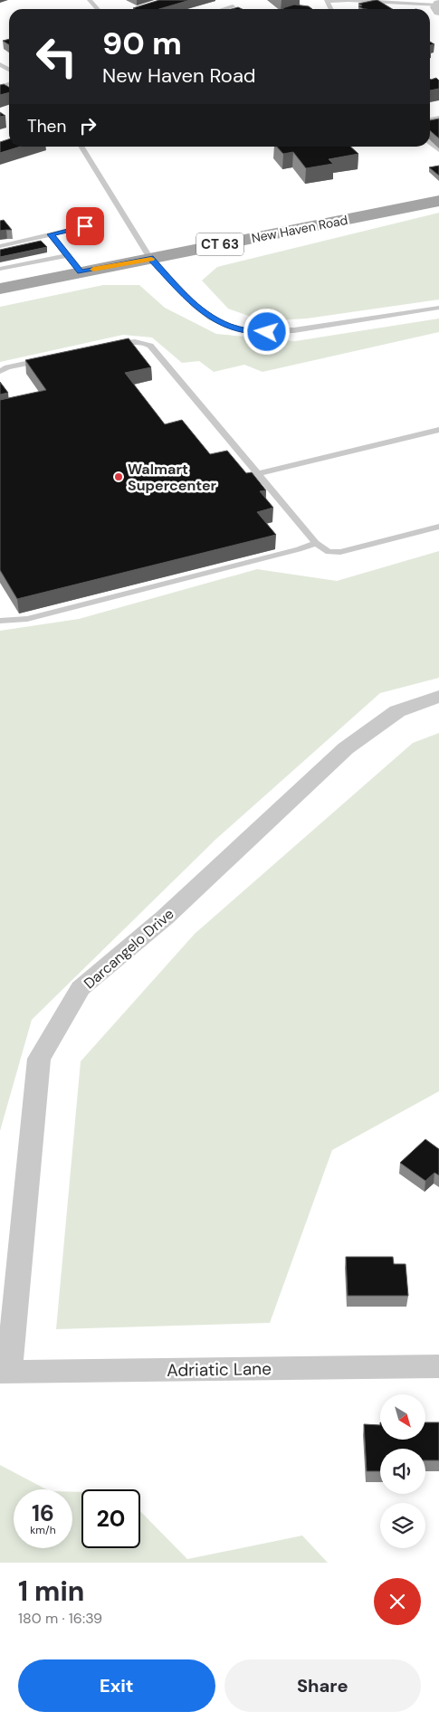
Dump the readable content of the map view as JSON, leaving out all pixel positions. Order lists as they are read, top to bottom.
{
  "streets": {
    "main road": ["New Haven Road", "CT 63"],
    "street": ["Darcangelo Drive", "Adriatic Lane"]
  },
  "crossings": [
    ["Darcangelo Drive", "Adriatic Lane"]
  ],
  "places": ["Walmart Supercenter"],
  "north": "bottom right",
  "page": {
    "turn": ["90 m", "New Haven Road"],
    "then": "Then",
    "speed": "16 km/h",
    "limit": "20",
    "heading": ["1 min", "180 m · 16:39"],
    "buttons": ["Exit", "Share"]
  }
}
